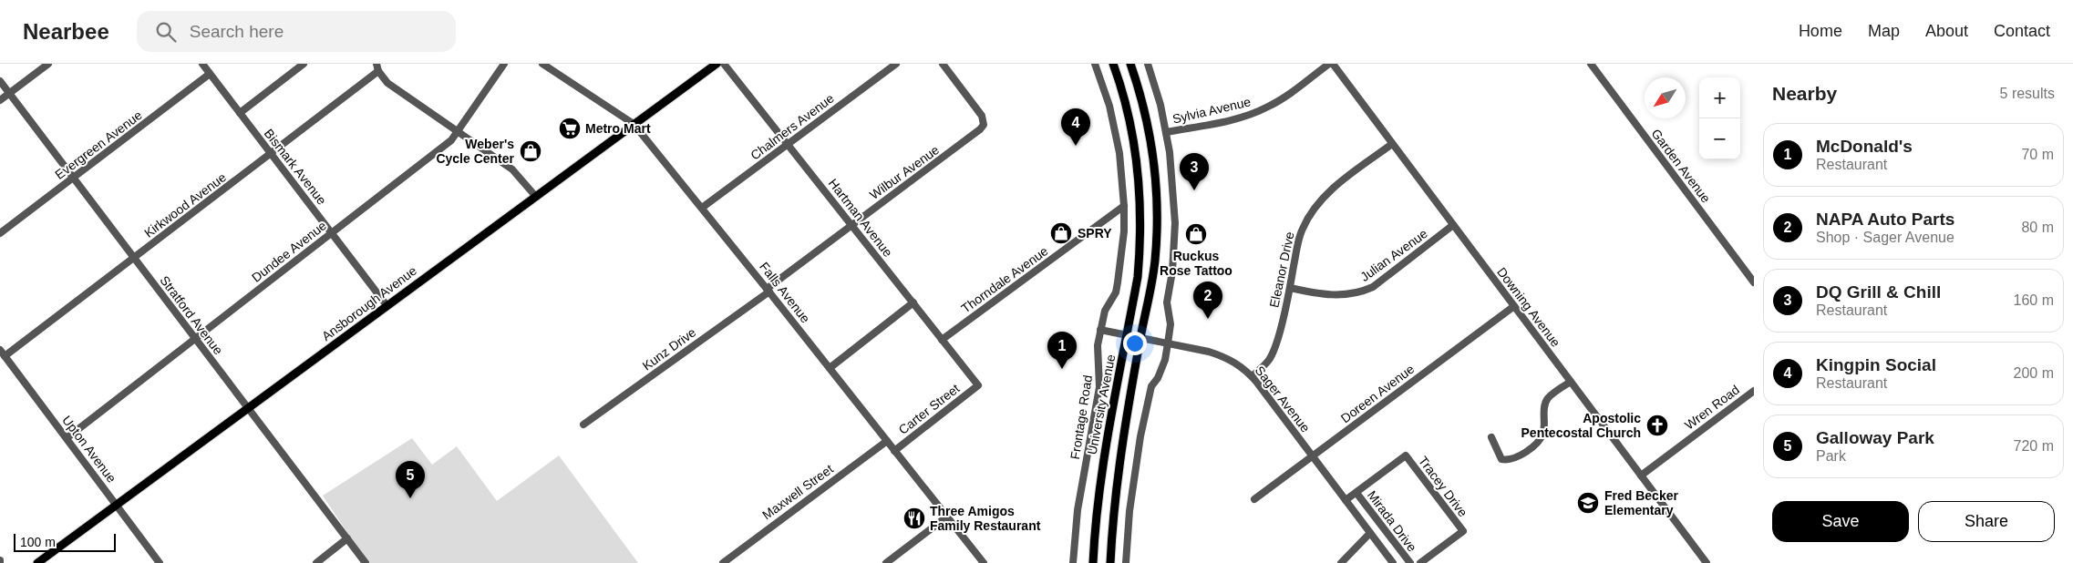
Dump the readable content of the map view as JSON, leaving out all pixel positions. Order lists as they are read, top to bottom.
{
  "streets": {
    "main road": ["Ansborough Avenue", "University Avenue"],
    "street": [
      "Sylvia Avenue",
      "Chalmers Avenue",
      "Evergreen Avenue",
      "Garden Avenue",
      "Bismark Avenue",
      "Wilbur Avenue",
      "Kirkwood Avenue",
      "Hartman Avenue",
      "Dundee Avenue",
      "Julian Avenue",
      "Eleanor Drive",
      "Thorndale Avenue",
      "Falls Avenue",
      "Downing Avenue",
      "Stratford Avenue",
      "Kunz Drive",
      "Doreen Avenue",
      "Sager Avenue",
      "Wren Road",
      "Carter Street",
      "Frontage Road",
      "Upton Avenue",
      "Tracey Drive",
      "Maxwell Street",
      "Mirada Drive"
    ]
  },
  "crossings": [
    ["Chalmers Avenue", "Hartman Avenue"],
    ["Chalmers Avenue", "Falls Avenue"],
    ["Evergreen Avenue", "Bismark Avenue"],
    ["Evergreen Avenue", "Stratford Avenue"],
    ["Bismark Avenue", "Kirkwood Avenue"],
    ["Bismark Avenue", "Dundee Avenue"],
    ["Bismark Avenue", "Ansborough Avenue"],
    ["Wilbur Avenue", "Hartman Avenue"],
    ["Wilbur Avenue", "Falls Avenue"],
    ["Wilbur Avenue", "Kunz Drive"],
    ["Kirkwood Avenue", "Stratford Avenue"],
    ["Kirkwood Avenue", "Upton Avenue"],
    ["Hartman Avenue", "Thorndale Avenue"],
    ["Hartman Avenue", "Carter Street"],
    ["Dundee Avenue", "Stratford Avenue"],
    ["Dundee Avenue", "Upton Avenue"],
    ["Julian Avenue", "Eleanor Drive"],
    ["Julian Avenue", "Downing Avenue"],
    ["Eleanor Drive", "Downing Avenue"],
    ["Eleanor Drive", "Sager Avenue"],
    ["Thorndale Avenue", "Frontage Road"],
    ["Falls Avenue", "Ansborough Avenue"],
    ["Falls Avenue", "Kunz Drive"],
    ["Falls Avenue", "Carter Street"],
    ["Falls Avenue", "Maxwell Street"],
    ["Ansborough Avenue", "Stratford Avenue"],
    ["Ansborough Avenue", "Upton Avenue"],
    ["Downing Avenue", "Doreen Avenue"],
    ["Downing Avenue", "Wren Road"],
    ["Doreen Avenue", "Sager Avenue"],
    ["Sager Avenue", "University Avenue"],
    ["Sager Avenue", "Frontage Road"],
    ["Tracey Drive", "Mirada Drive"]
  ],
  "places": {
    "supermarket": ["Metro Mart"],
    "shop": ["Weber's Cycle Center", "SPRY", "Ruckus Rose Tattoo"],
    "church": ["Apostolic Pentecostal Church"],
    "school or university": ["Fred Becker Elementary"],
    "restaurant": ["Three Amigos Family Restaurant"]
  },
  "scale_bar": "100 m",
  "north": "bottom left",
  "page": {
    "header": "Nearbee",
    "search": "Search here",
    "nav": [
      "Home",
      "Map",
      "About",
      "Contact"
    ],
    "heading": ["Nearby", "5 results"],
    "map_buttons": ["+", "−"],
    "pins": [
      "4",
      "3",
      "2",
      "1",
      "5"
    ],
    "list": [
      {
        "mark": "1",
        "name": "McDonald's",
        "note": "Restaurant",
        "value": "70 m"
      },
      {
        "mark": "2",
        "name": "NAPA Auto Parts",
        "note": "Shop · Sager Avenue",
        "value": "80 m"
      },
      {
        "mark": "3",
        "name": "DQ Grill & Chill",
        "note": "Restaurant",
        "value": "160 m"
      },
      {
        "mark": "4",
        "name": "Kingpin Social",
        "note": "Restaurant",
        "value": "200 m"
      },
      {
        "mark": "5",
        "name": "Galloway Park",
        "note": "Park",
        "value": "720 m"
      }
    ],
    "buttons": ["Save", "Share"],
    "scale": "100 m"
  }
}
